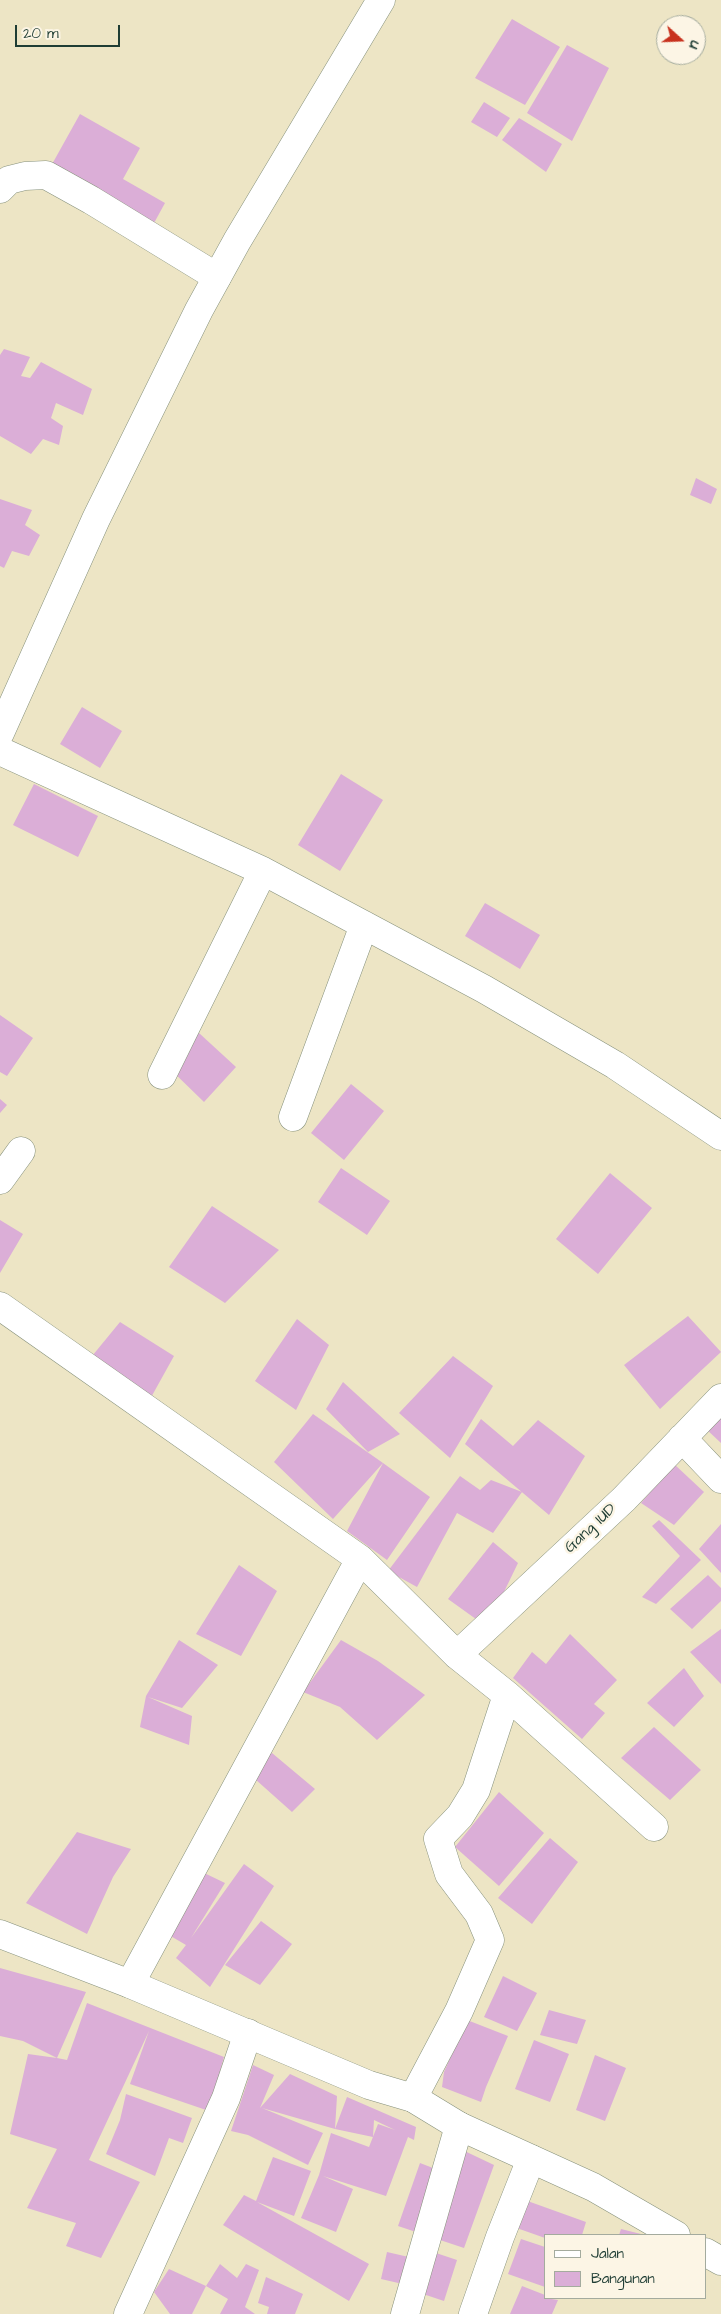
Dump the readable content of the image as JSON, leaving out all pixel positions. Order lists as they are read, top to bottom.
{
  "streets": {
    "street": ["Gang IUD"]
  },
  "legend": ["Jalan", "Bangunan"],
  "scale_bar": "20 m",
  "north": "right"
}
